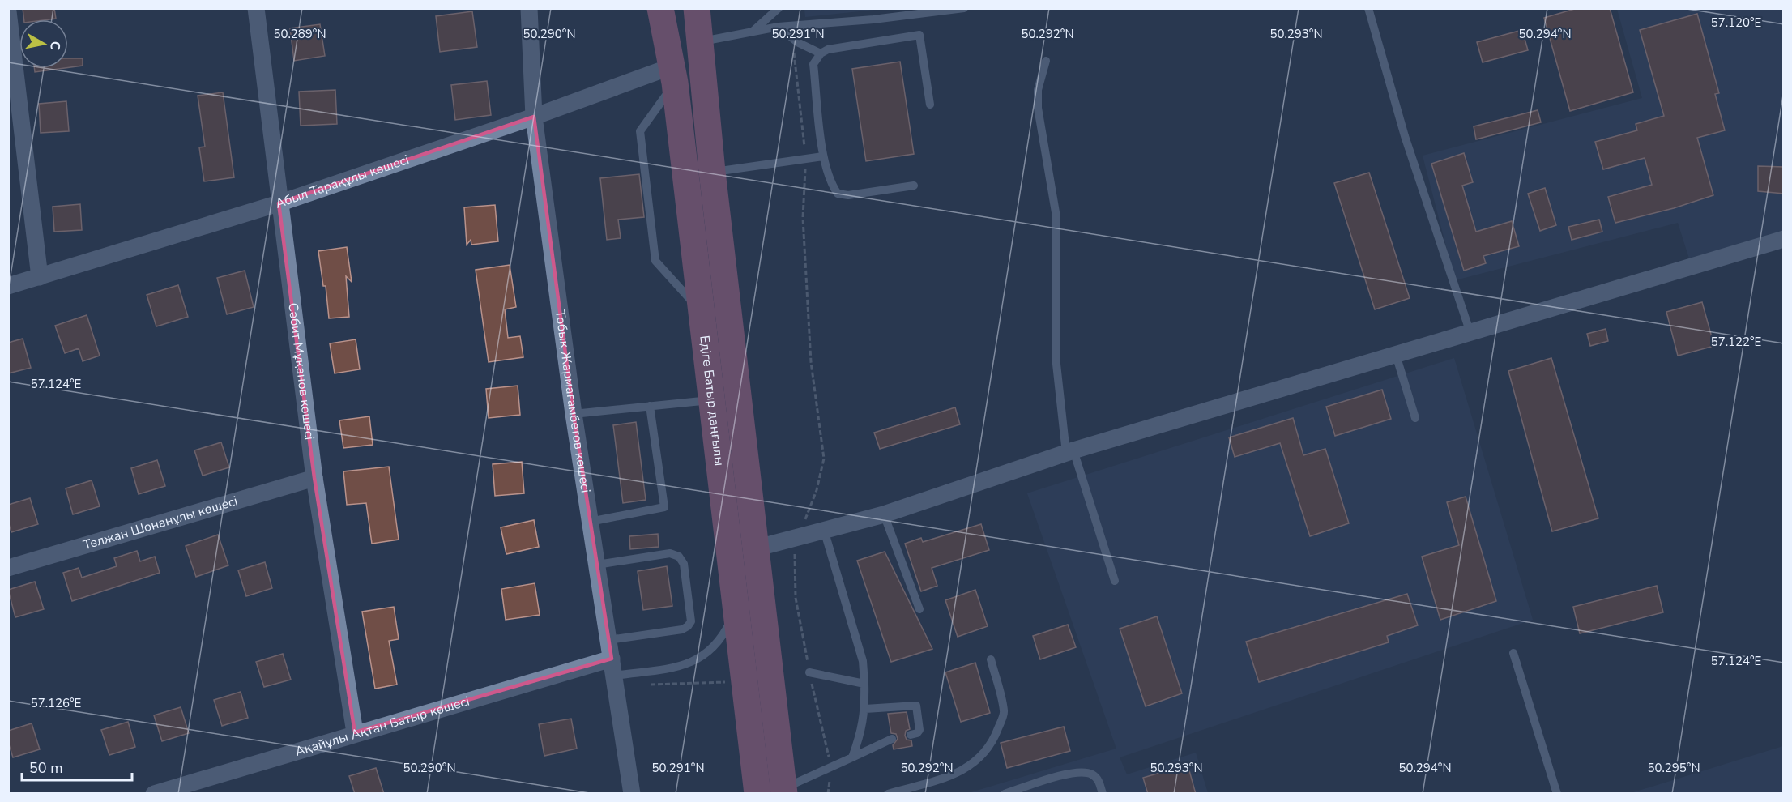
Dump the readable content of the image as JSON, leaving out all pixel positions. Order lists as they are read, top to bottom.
{
  "streets": {
    "main road": ["Едіге Батыр даңғылы"],
    "street": [
      "Абыл Тарақұлы көшесі",
      "Сәбит Мұқанов көшесі",
      "Тобық Жармағамбетов көшесі",
      "Телжан Шонанұлы көшесі",
      "Ақайұлы Ақтан Батыр көшесі"
    ]
  },
  "crossings": [
    ["Абыл Тарақұлы көшесі", "Сәбит Мұқанов көшесі"],
    ["Абыл Тарақұлы көшесі", "Едіге Батыр даңғылы"],
    ["Абыл Тарақұлы көшесі", "Тобық Жармағамбетов көшесі"],
    ["Сәбит Мұқанов көшесі", "Телжан Шонанұлы көшесі"],
    ["Сәбит Мұқанов көшесі", "Ақайұлы Ақтан Батыр көшесі"],
    ["Тобық Жармағамбетов көшесі", "Ақайұлы Ақтан Батыр көшесі"]
  ],
  "scale_bar": "50 m",
  "north": "right",
  "coordinates": [
    "57.120°E",
    "50.289°N",
    "50.290°N",
    "50.291°N",
    "50.292°N",
    "50.293°N",
    "50.294°N",
    "57.122°E",
    "57.124°E",
    "57.126°E",
    "50.295°N"
  ]
}
